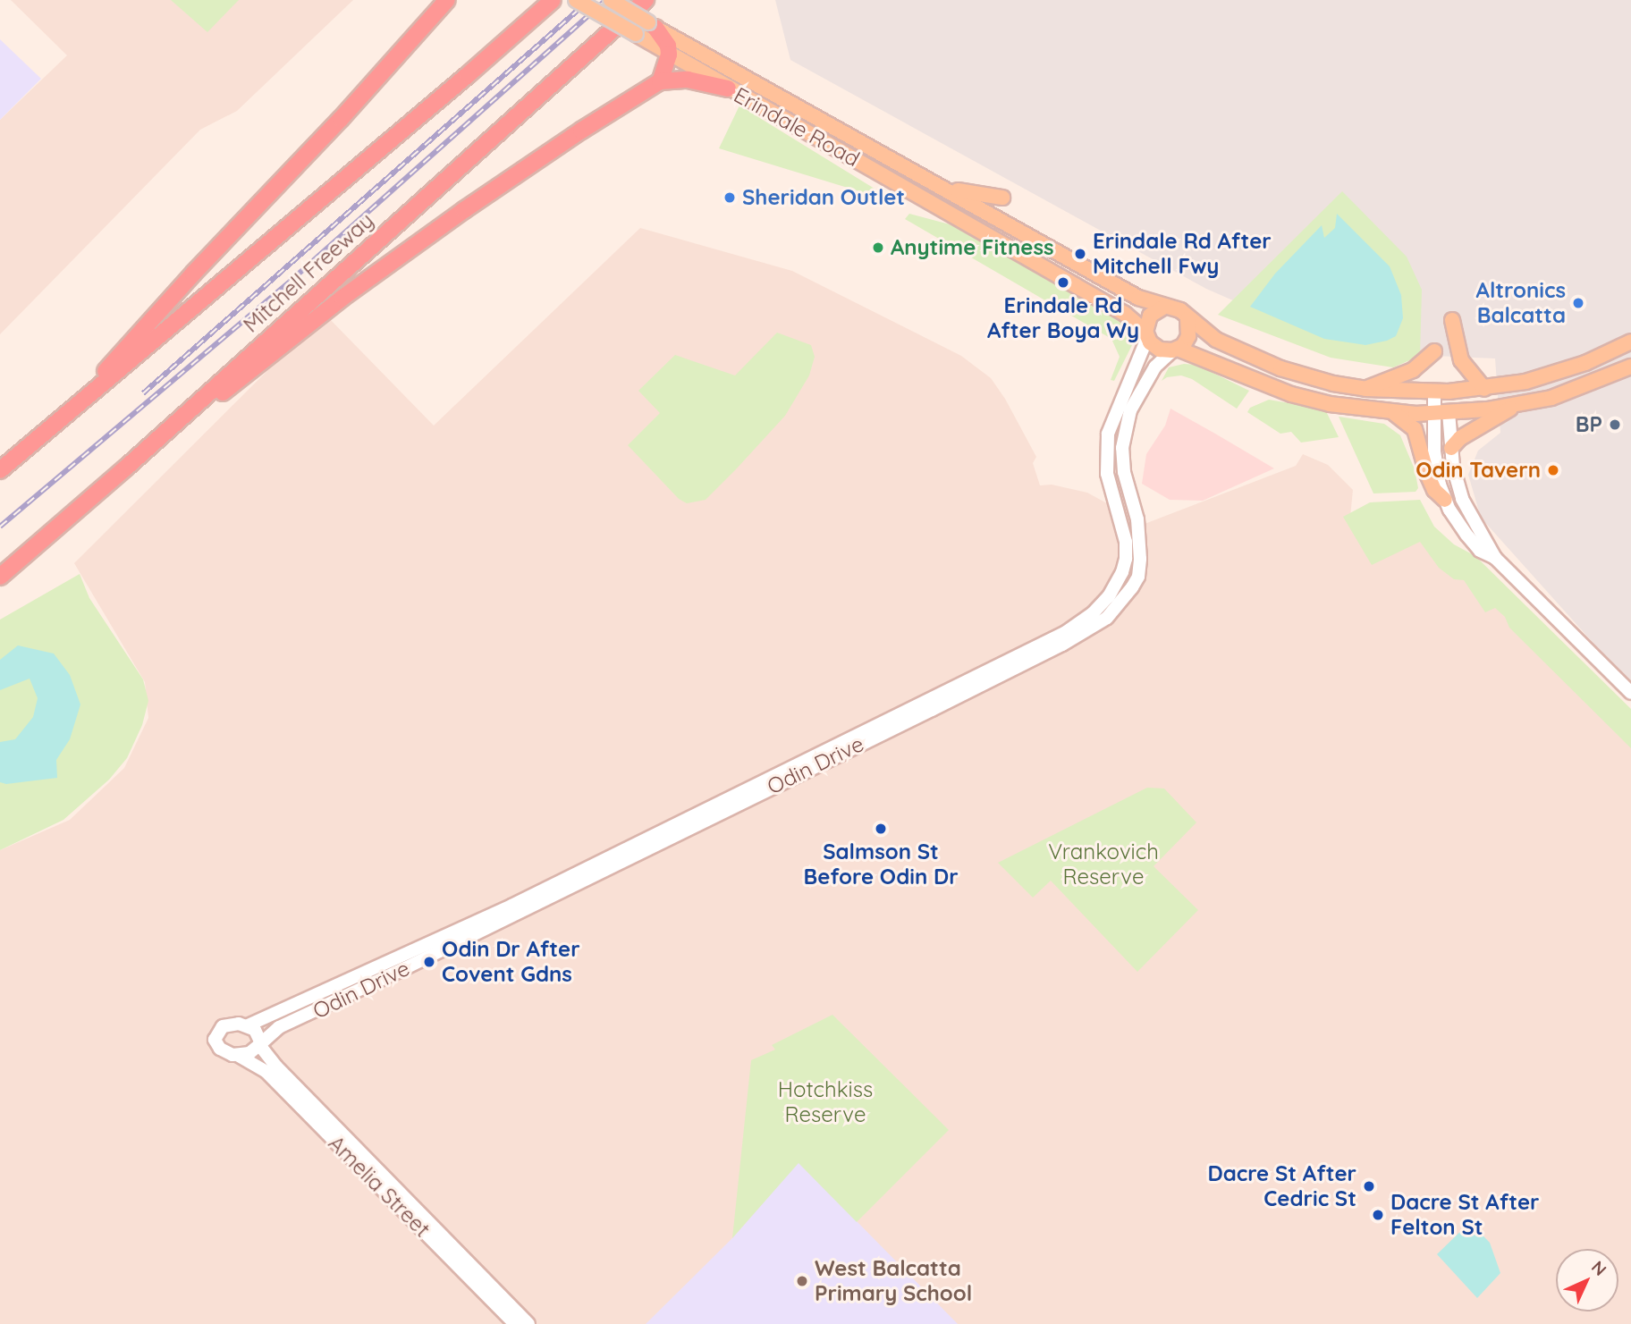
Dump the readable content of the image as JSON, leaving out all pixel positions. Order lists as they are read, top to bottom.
{
  "streets": {
    "highway": ["Mitchell Freeway"],
    "main road": ["Erindale Road", "Odin Drive", "Amelia Street"]
  },
  "crossings": [
    ["Erindale Road", "Odin Drive"],
    ["Odin Drive", "Amelia Street"]
  ],
  "parks": ["Vrankovich Reserve", "Hotchkiss Reserve"],
  "places": [
    "Sheridan Outlet",
    "Anytime Fitness",
    "Erindale Rd After Mitchell Fwy",
    "Erindale Rd After Boya Wy",
    "Altronics Balcatta",
    "BP",
    "Odin Tavern",
    "Salmson St Before Odin Dr",
    "Odin Dr After Covent Gdns",
    "Dacre St After Cedric St",
    "Dacre St After Felton St",
    "West Balcatta Primary School"
  ],
  "north": "top right"
}
